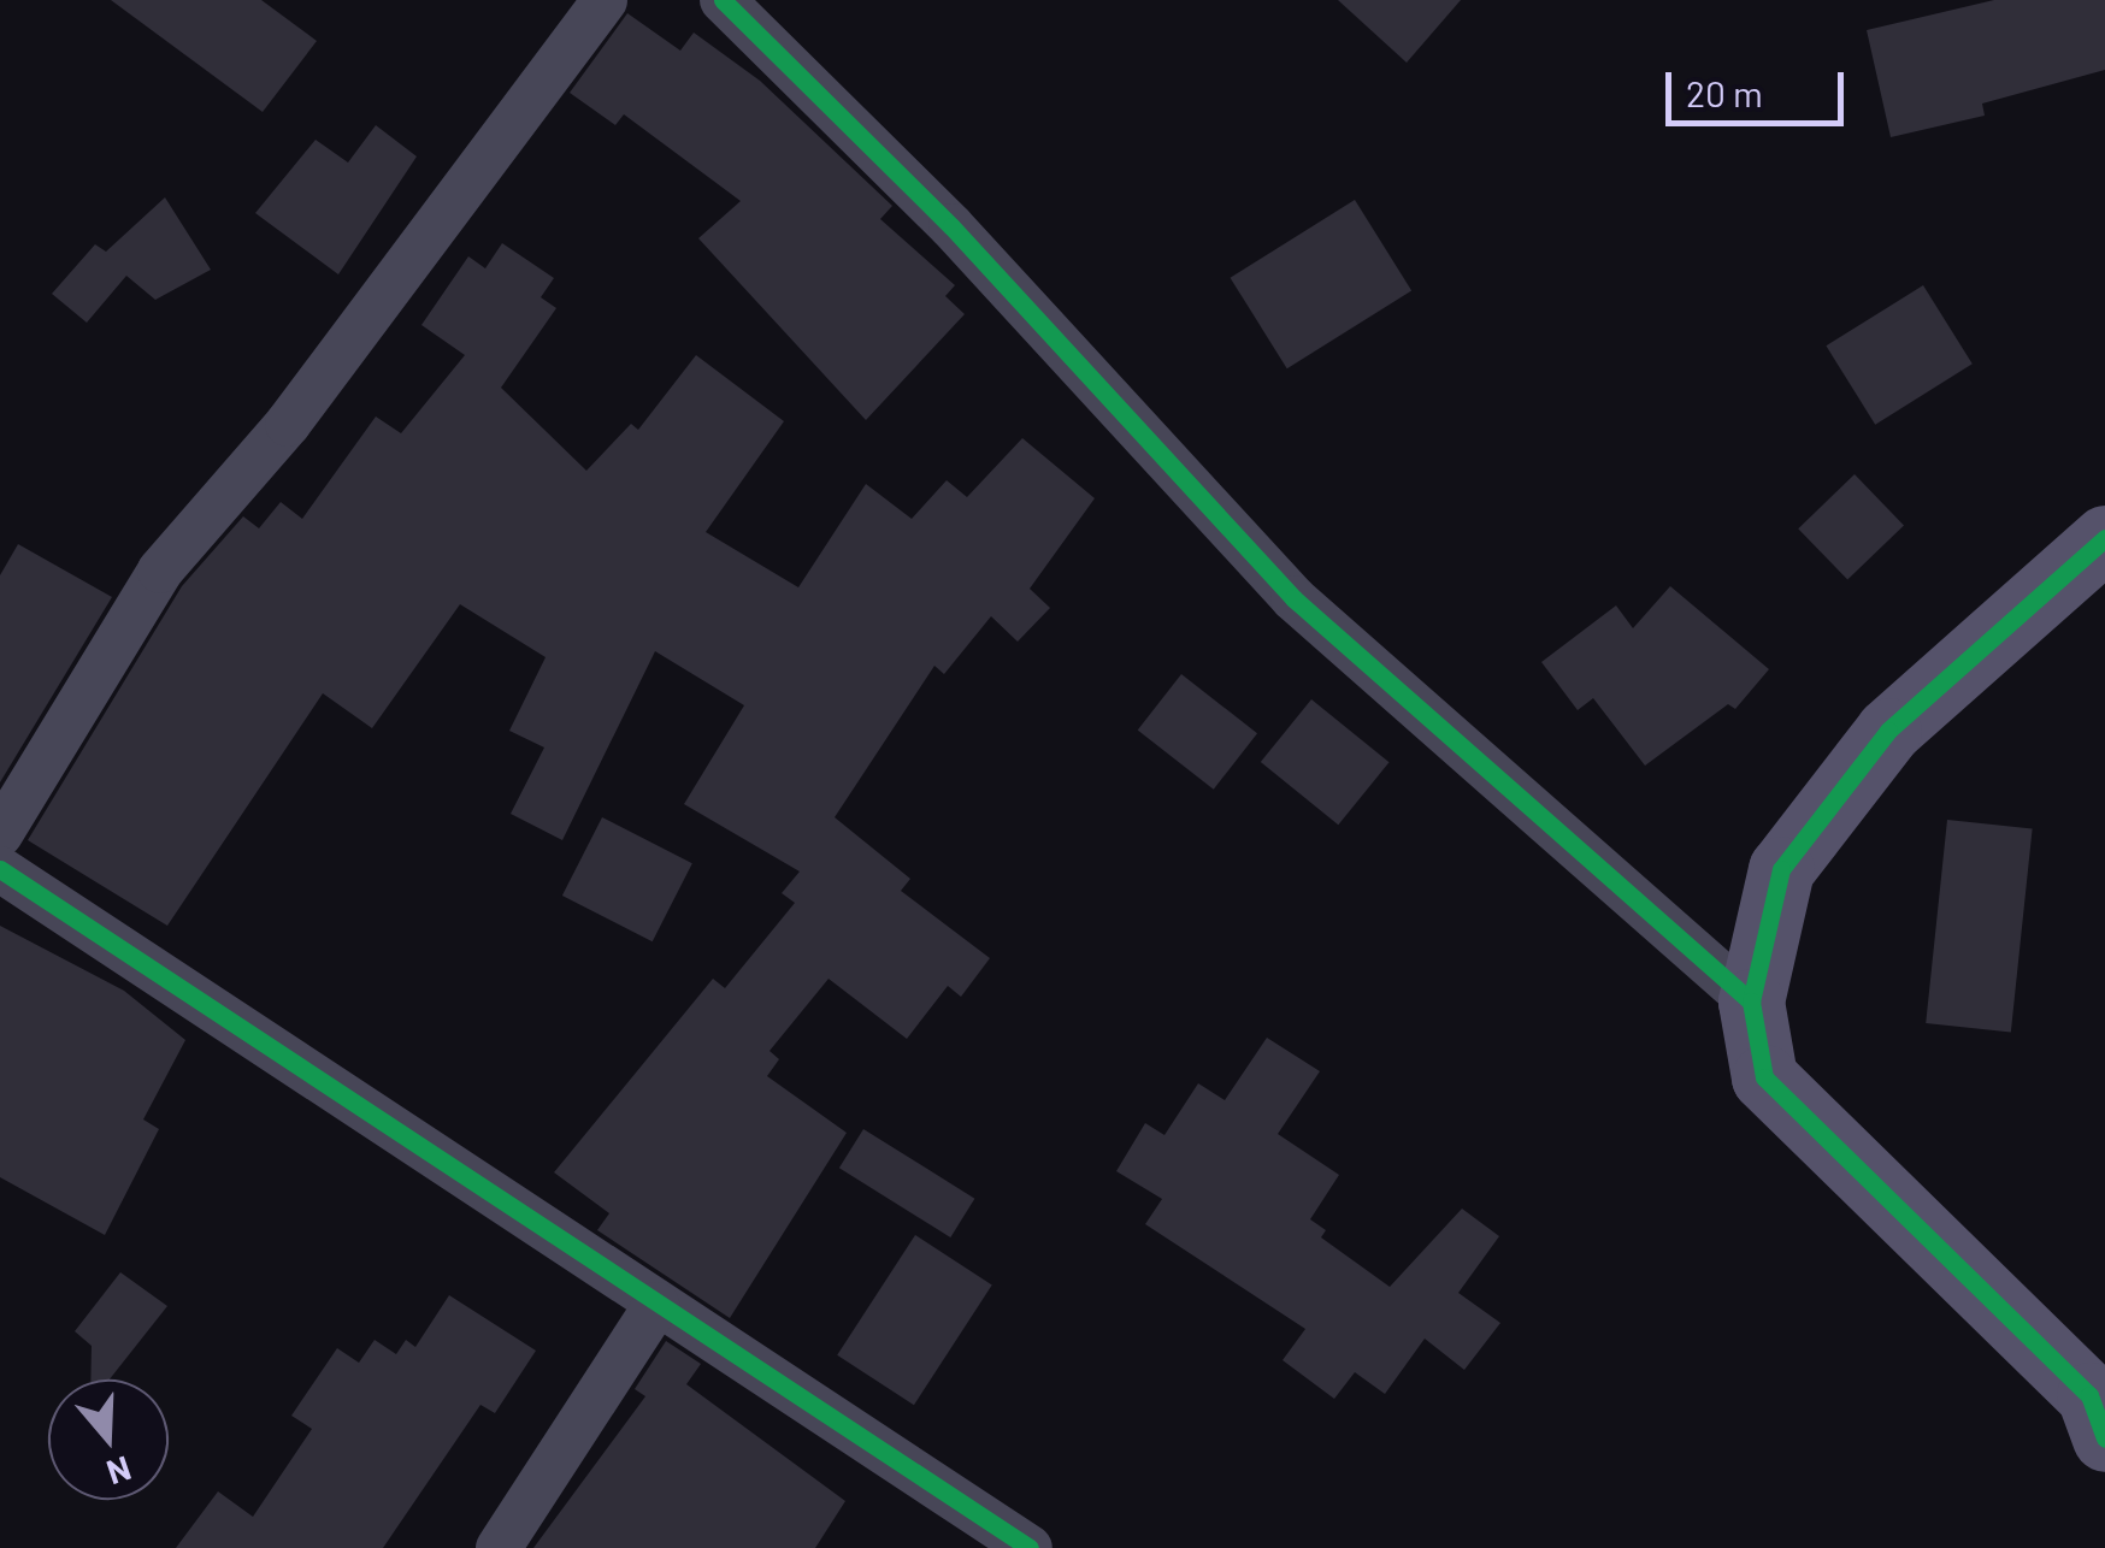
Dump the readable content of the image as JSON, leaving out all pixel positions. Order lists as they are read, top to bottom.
{
  "scale_bar": "20 m",
  "north": "bottom"
}
